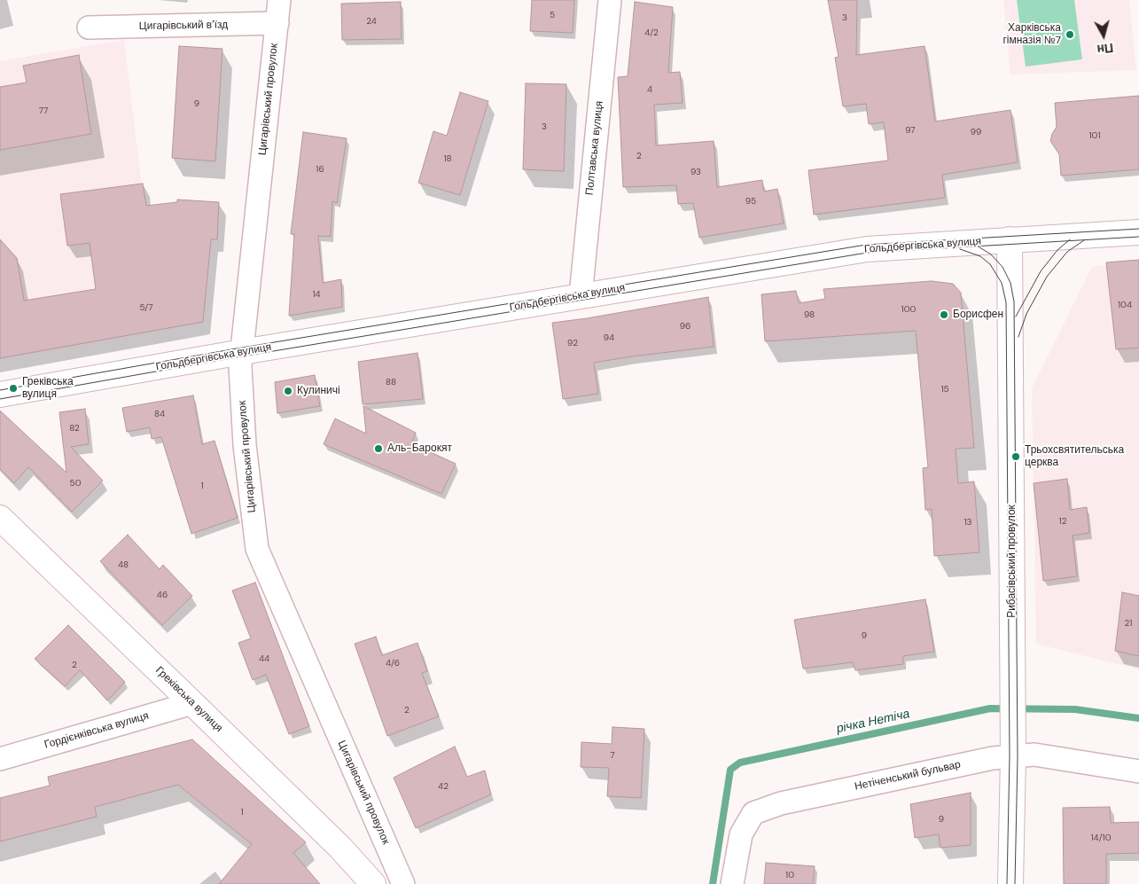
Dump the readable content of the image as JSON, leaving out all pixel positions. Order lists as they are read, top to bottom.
{
  "streets": {
    "main road": ["Гольдбергівська вулиця", "Рибасівський провулок", "Греківська вулиця"],
    "street": [
      "Цигарівський в’їзд",
      "Цигарівський провулок",
      "Полтавська вулиця",
      "Гордієнківська вулиця",
      "Нетіченський бульвар"
    ]
  },
  "crossings": [
    ["Цигарівський в’їзд", "Цигарівський провулок"],
    ["Цигарівський провулок", "Гольдбергівська вулиця"],
    ["Полтавська вулиця", "Гольдбергівська вулиця"],
    ["Гольдбергівська вулиця", "Рибасівський провулок"],
    ["Рибасівський провулок", "Нетіченський бульвар"],
    ["Греківська вулиця", "Гордієнківська вулиця"]
  ],
  "water": ["річка Нетіча"],
  "places": [
    "Харківська гімназія №7",
    "Борисфен",
    "Греківська вулиця",
    "Кулиничі",
    "Аль-Барокят",
    "Трьохсвятительська церква"
  ],
  "house_numbers": [
    "5",
    "3",
    "24",
    "4/2",
    "4",
    "9",
    "77",
    "3",
    "97",
    "99",
    "101",
    "2",
    "18",
    "16",
    "93",
    "95",
    "14",
    "104",
    "5/7",
    "100",
    "98",
    "96",
    "94",
    "92",
    "88",
    "15",
    "84",
    "82",
    "50",
    "1",
    "12",
    "13",
    "48",
    "46",
    "21",
    "9",
    "44",
    "4/6",
    "2",
    "2",
    "7",
    "42",
    "1",
    "9",
    "14/10",
    "10"
  ],
  "north": "bottom"
}
